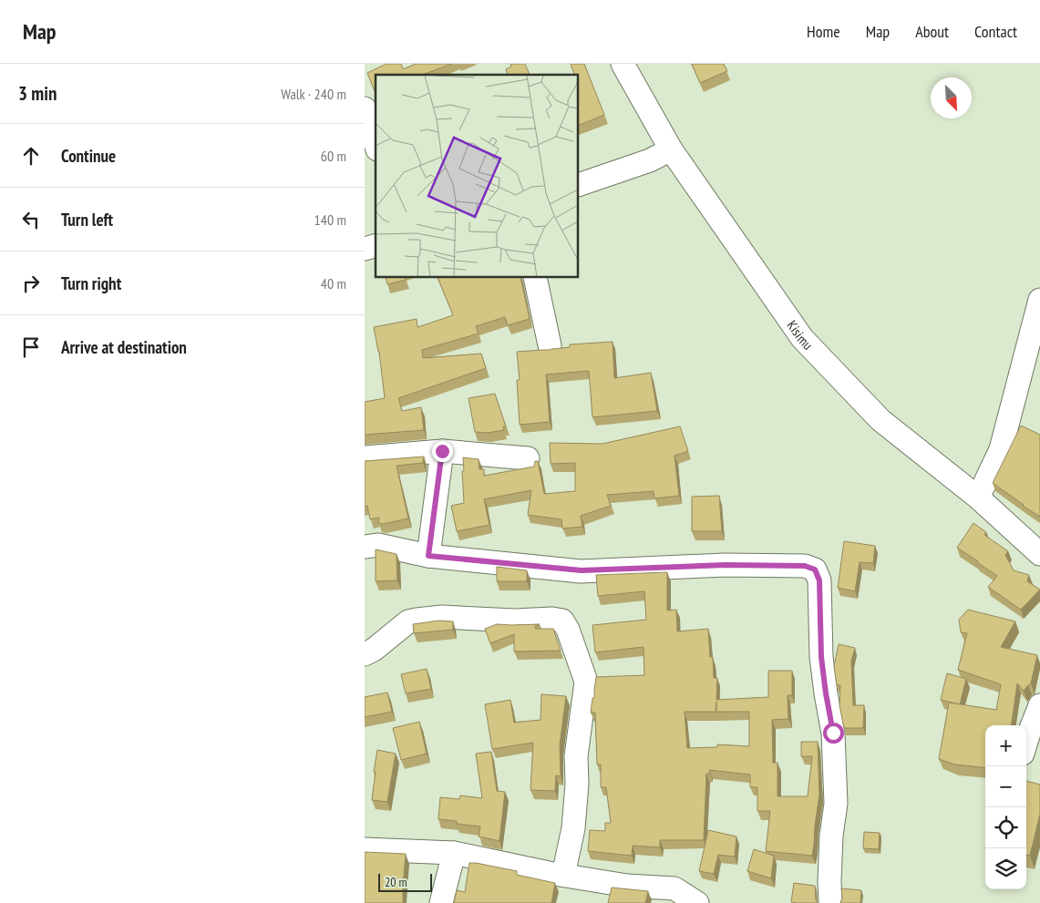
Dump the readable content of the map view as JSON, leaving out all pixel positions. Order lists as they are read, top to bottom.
{
  "streets": {
    "street": ["Kisimu"]
  },
  "scale_bar": "20 m",
  "north": "bottom right",
  "page": {
    "header": "Map",
    "nav": [
      "Home",
      "Map",
      "About",
      "Contact"
    ],
    "heading": ["3 min", "Walk · 240 m"],
    "list": [
      ["Continue", "60 m"],
      ["Turn left", "140 m"],
      ["Turn right", "40 m"],
      "Arrive at destination"
    ],
    "map_buttons": ["+", "−"],
    "scale": "20 m"
  }
}
